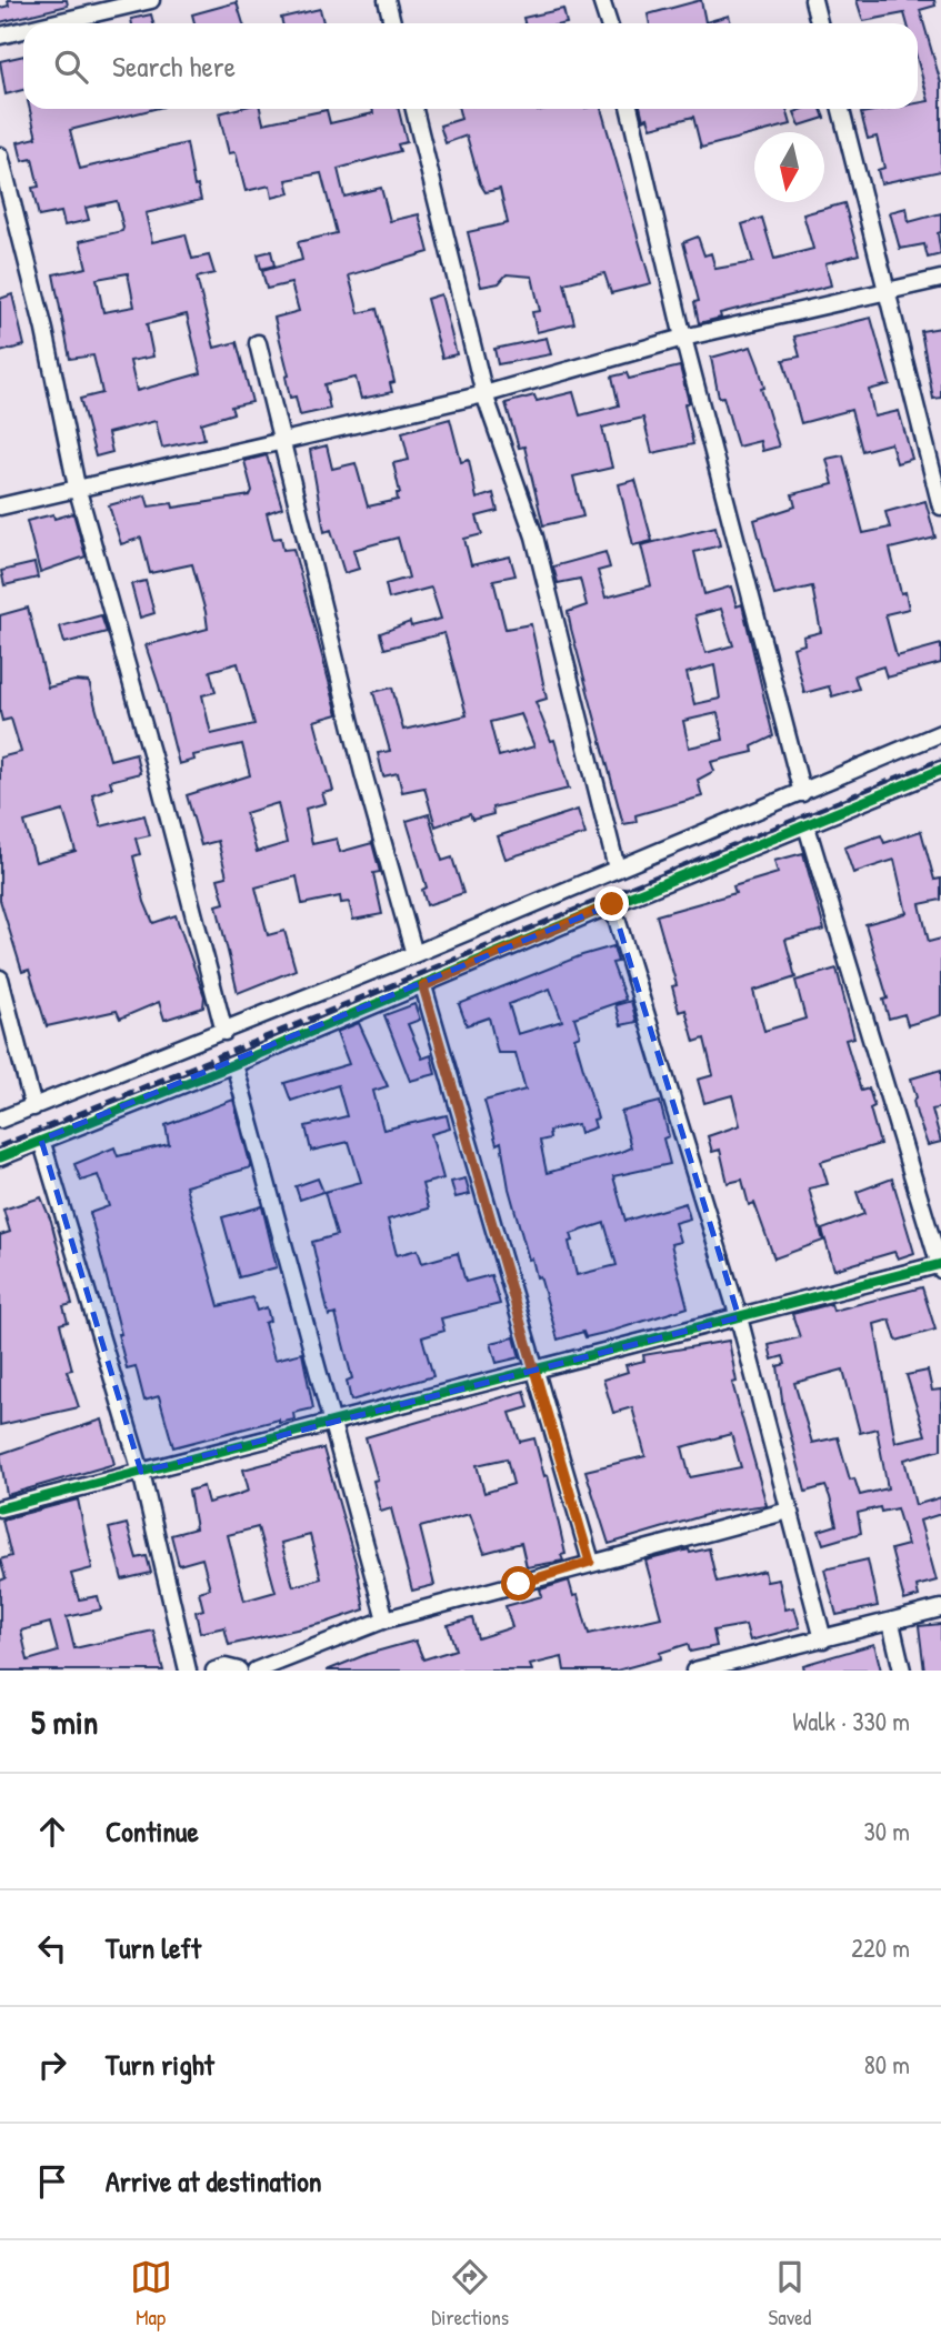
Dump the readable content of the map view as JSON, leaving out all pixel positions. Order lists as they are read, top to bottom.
{
  "north": "bottom",
  "page": {
    "search": "Search here",
    "heading": ["5 min", "Walk · 330 m"],
    "list": [
      ["Continue", "30 m"],
      ["Turn left", "220 m"],
      ["Turn right", "80 m"],
      "Arrive at destination"
    ],
    "nav": ["Map", "Directions", "Saved"]
  }
}
